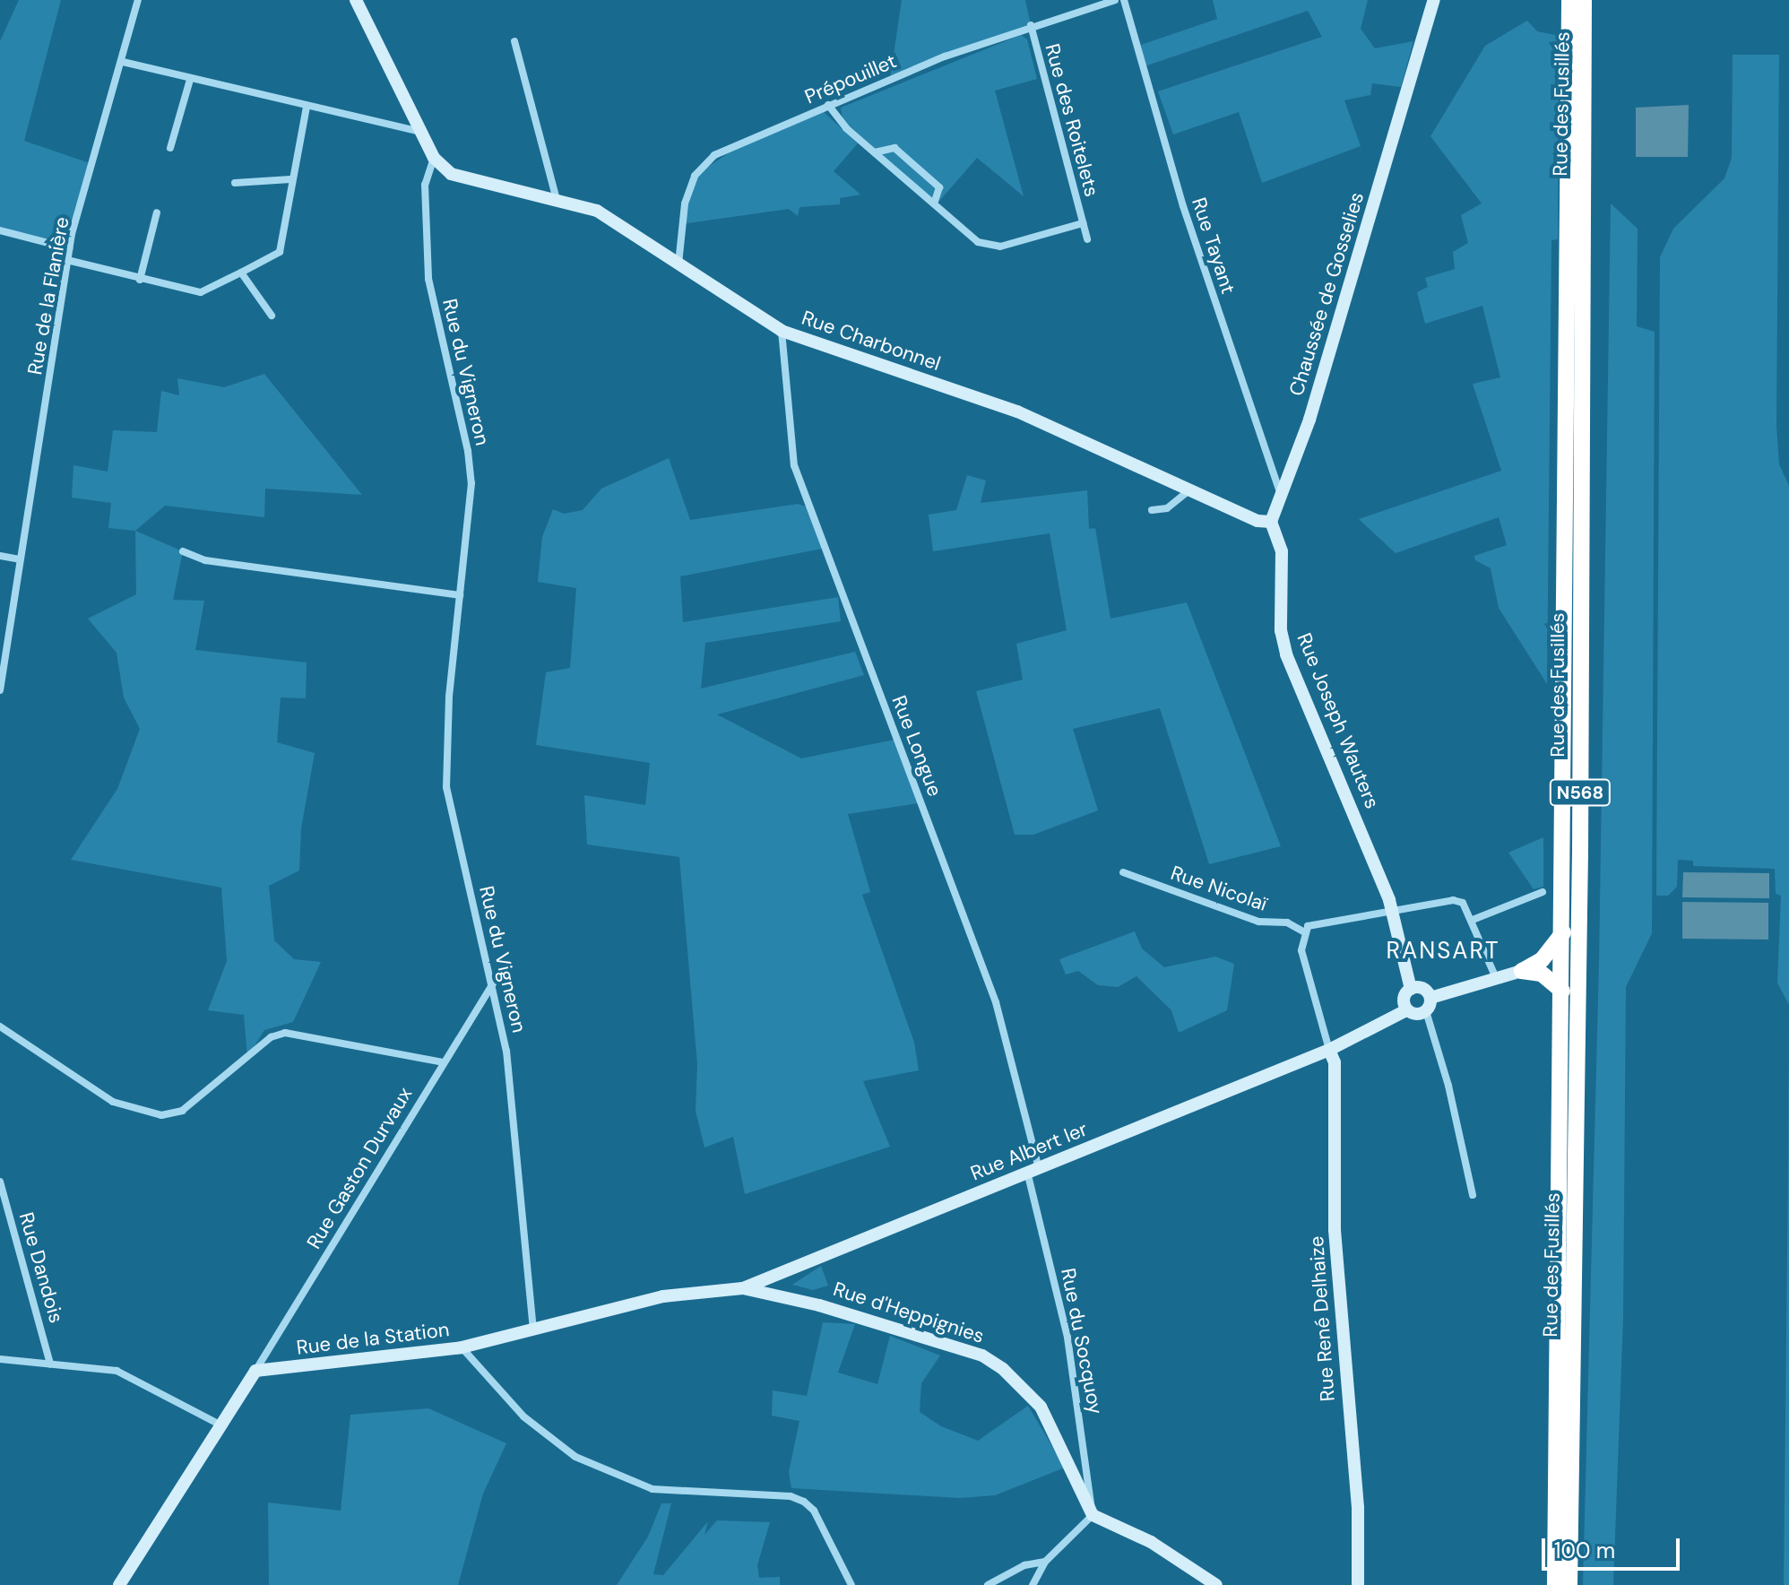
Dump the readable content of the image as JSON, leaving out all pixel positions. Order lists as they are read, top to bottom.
{
  "streets": {
    "highway": ["Rue des Fusillés", "N568"],
    "street": [
      "Prépouillet",
      "Rue des Roitelets",
      "Rue Tayant",
      "Chaussée de Gosselies",
      "Rue de la Flanière",
      "Rue Charbonnel",
      "Rue du Vigneron",
      "Rue Joseph Wauters",
      "Rue Longue",
      "Rue Nicolaï",
      "Rue Albert Ier",
      "Rue Gaston Durvaux",
      "Rue Dandois",
      "Rue d'Heppignies",
      "Rue René Delhaize",
      "Rue de la Station",
      "Rue du Socquoy"
    ]
  },
  "crossings": [
    ["Prépouillet", "Rue des Roitelets"],
    ["Prépouillet", "Rue Charbonnel"],
    ["Rue Tayant", "Chaussée de Gosselies"],
    ["Rue Charbonnel", "Rue du Vigneron"],
    ["Rue Charbonnel", "Rue Joseph Wauters"],
    ["Rue Charbonnel", "Rue Longue"],
    ["Rue du Vigneron", "Rue Gaston Durvaux"],
    ["Rue du Vigneron", "Rue de la Station"],
    ["Rue Joseph Wauters", "Rue Albert Ier"],
    ["Rue Longue", "Rue Albert Ier"],
    ["Rue Longue", "Rue du Socquoy"],
    ["Rue Albert Ier", "Rue d'Heppignies"],
    ["Rue Albert Ier", "Rue René Delhaize"],
    ["Rue Albert Ier", "Rue de la Station"],
    ["Rue Albert Ier", "Rue du Socquoy"],
    ["Rue Gaston Durvaux", "Rue de la Station"],
    ["Rue d'Heppignies", "Rue de la Station"],
    ["Rue d'Heppignies", "Rue du Socquoy"]
  ],
  "districts": ["RANSART"],
  "scale_bar": "100 m"
}
